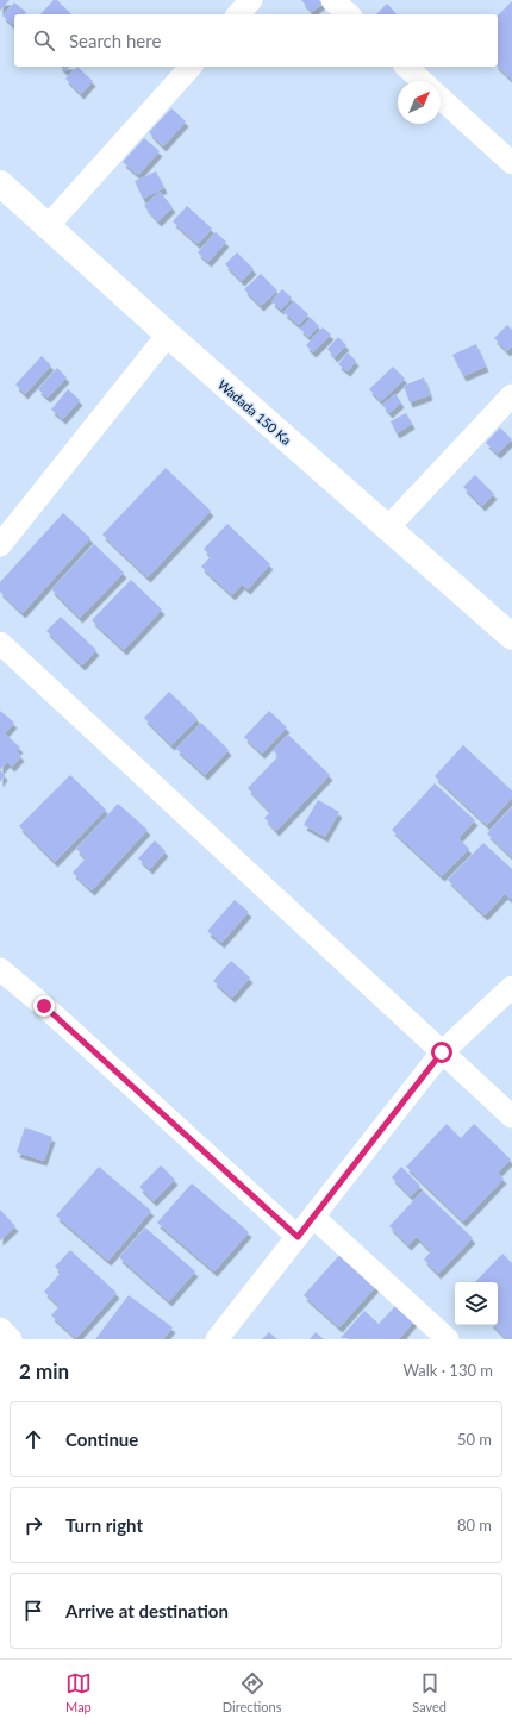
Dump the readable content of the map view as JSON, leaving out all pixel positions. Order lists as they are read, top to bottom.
{
  "streets": {
    "street": ["Wadada 150 Ka"]
  },
  "north": "top right",
  "page": {
    "search": "Search here",
    "heading": ["2 min", "Walk · 130 m"],
    "list": [
      ["Continue", "50 m"],
      ["Turn right", "80 m"],
      "Arrive at destination"
    ],
    "nav": ["Map", "Directions", "Saved"]
  }
}
